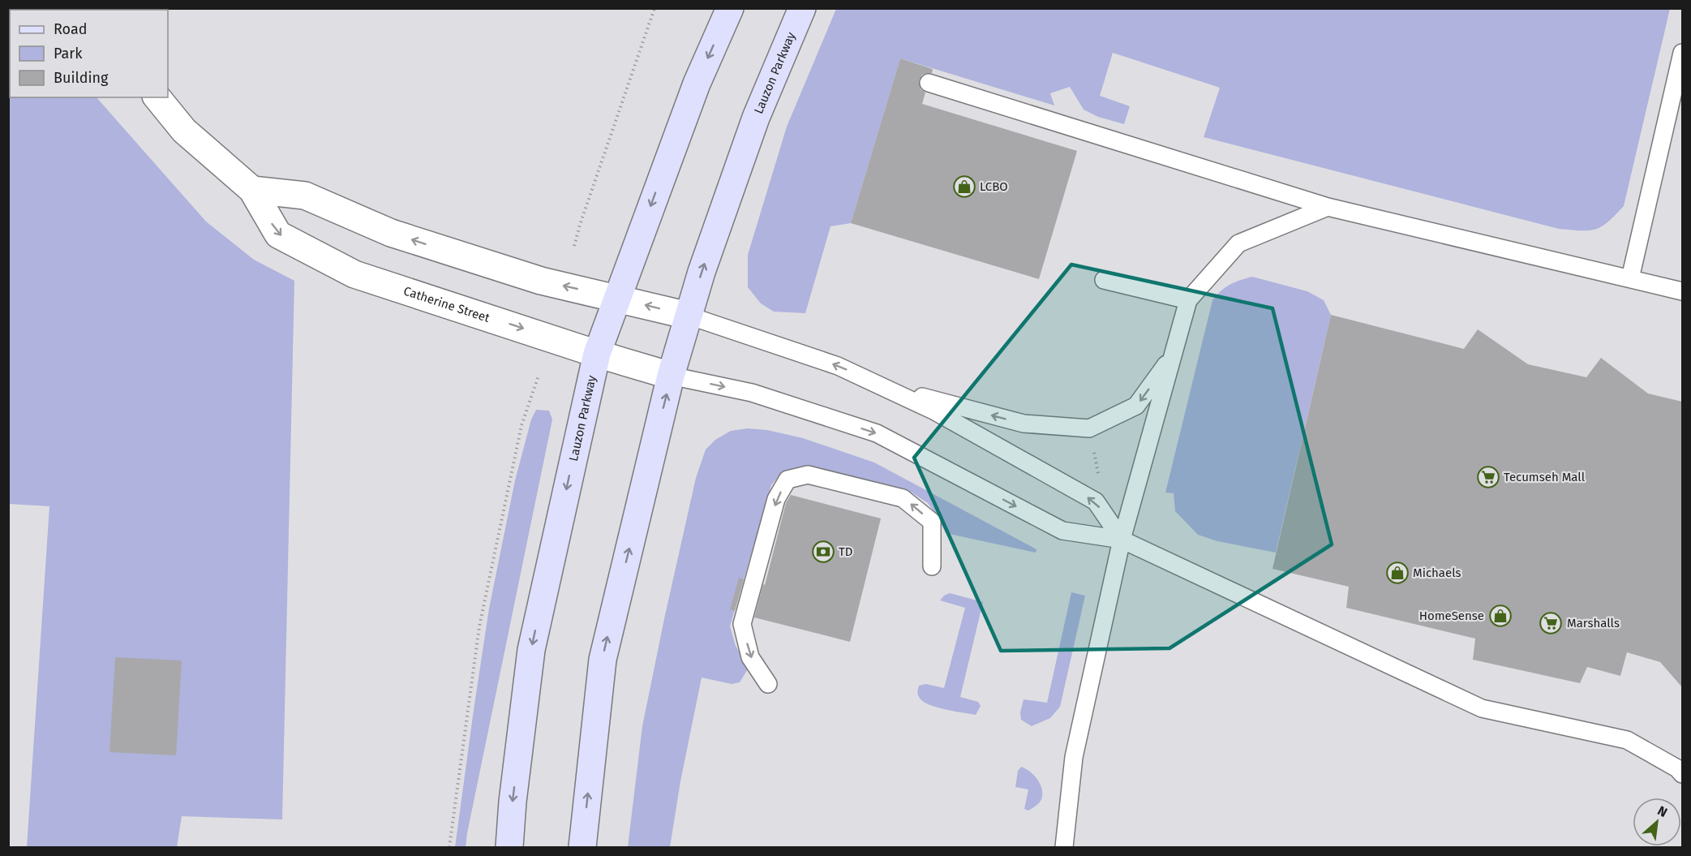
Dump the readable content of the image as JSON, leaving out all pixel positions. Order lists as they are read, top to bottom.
{
  "streets": {
    "main road": ["Lauzon Parkway"],
    "street": ["Catherine Street"]
  },
  "crossings": [
    ["Lauzon Parkway", "Catherine Street"]
  ],
  "places": {
    "shop": ["LCBO", "Michaels", "HomeSense"],
    "supermarket": ["Tecumseh Mall", "Marshalls"],
    "bank": ["TD"]
  },
  "legend": ["Road", "Park", "Building"],
  "north": "top right"
}
